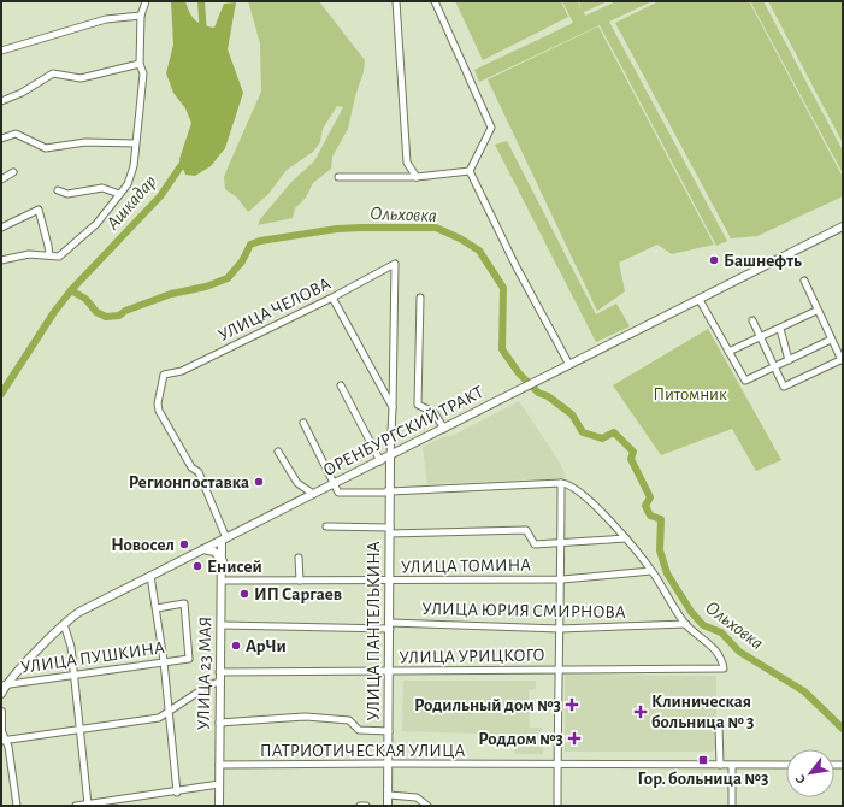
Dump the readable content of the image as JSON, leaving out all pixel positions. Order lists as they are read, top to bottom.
{
  "streets": {
    "main road": ["ОРЕНБУРГСКИЙ ТРАКТ", "УЛИЦА ПАНТЕЛЬКИНА", "УЛИЦА 23 МАЯ"],
    "street": [
      "УЛИЦА ЧЕЛОВА",
      "УЛИЦА ТОМИНА",
      "УЛИЦА ЮРИЯ СМИРНОВА",
      "УЛИЦА УРИЦКОГО",
      "УЛИЦА ПУШКИНА",
      "ПАТРИОТИЧЕСКАЯ УЛИЦА"
    ]
  },
  "crossings": [
    ["УЛИЦА ЧЕЛОВА", "ОРЕНБУРГСКИЙ ТРАКТ"],
    ["УЛИЦА ЧЕЛОВА", "УЛИЦА 23 МАЯ"],
    ["ОРЕНБУРГСКИЙ ТРАКТ", "УЛИЦА ПАНТЕЛЬКИНА"],
    ["ОРЕНБУРГСКИЙ ТРАКТ", "УЛИЦА ПУШКИНА"],
    ["ОРЕНБУРГСКИЙ ТРАКТ", "УЛИЦА 23 МАЯ"],
    ["УЛИЦА ТОМИНА", "УЛИЦА ПАНТЕЛЬКИНА"],
    ["УЛИЦА ТОМИНА", "УЛИЦА 23 МАЯ"],
    ["УЛИЦА ЮРИЯ СМИРНОВА", "УЛИЦА ПАНТЕЛЬКИНА"],
    ["УЛИЦА ЮРИЯ СМИРНОВА", "УЛИЦА УРИЦКОГО"],
    ["УЛИЦА ЮРИЯ СМИРНОВА", "УЛИЦА 23 МАЯ"],
    ["УЛИЦА ПАНТЕЛЬКИНА", "УЛИЦА УРИЦКОГО"],
    ["УЛИЦА ПАНТЕЛЬКИНА", "ПАТРИОТИЧЕСКАЯ УЛИЦА"],
    ["УЛИЦА УРИЦКОГО", "УЛИЦА 23 МАЯ"],
    ["УЛИЦА 23 МАЯ", "ПАТРИОТИЧЕСКАЯ УЛИЦА"]
  ],
  "water": ["Ашкадар", "Ольховка"],
  "parks": ["Питомник"],
  "places": {
    "other": [
      "Башнефть",
      "Регионпоставка",
      "Новосел",
      "Енисей",
      "ИП Саргаев",
      "АрЧи"
    ],
    "health": ["Родильный дом №3", "Клиническая больница № 3", "Роддом №3"],
    "transit": ["Гор. больница №3"]
  },
  "north": "bottom left"
}
